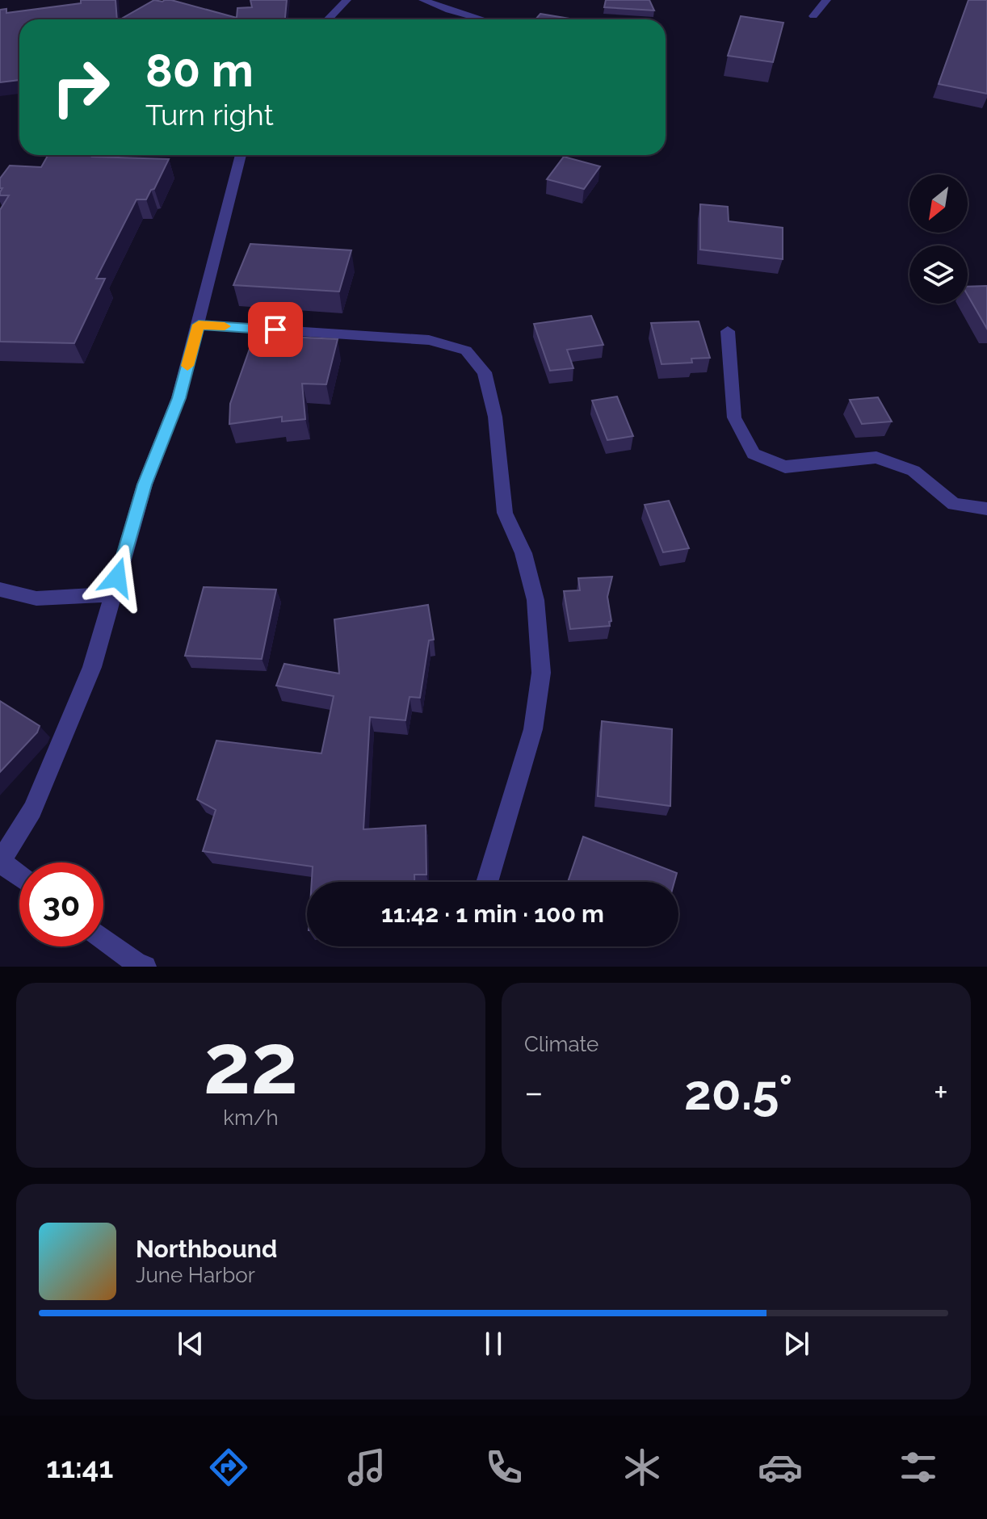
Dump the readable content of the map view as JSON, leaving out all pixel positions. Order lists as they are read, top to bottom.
{
  "north": "bottom left",
  "page": {
    "turn": ["80 m", "Turn right"],
    "limit": "30",
    "trip": "11:42 · 1 min · 100 m",
    "tile": [
      ["22", "km/h"],
      "Climate"
    ],
    "heat": ["−", "20.5°", "+"],
    "song": ["Northbound", "June Harbor"],
    "tabs": "11:41"
  }
}
